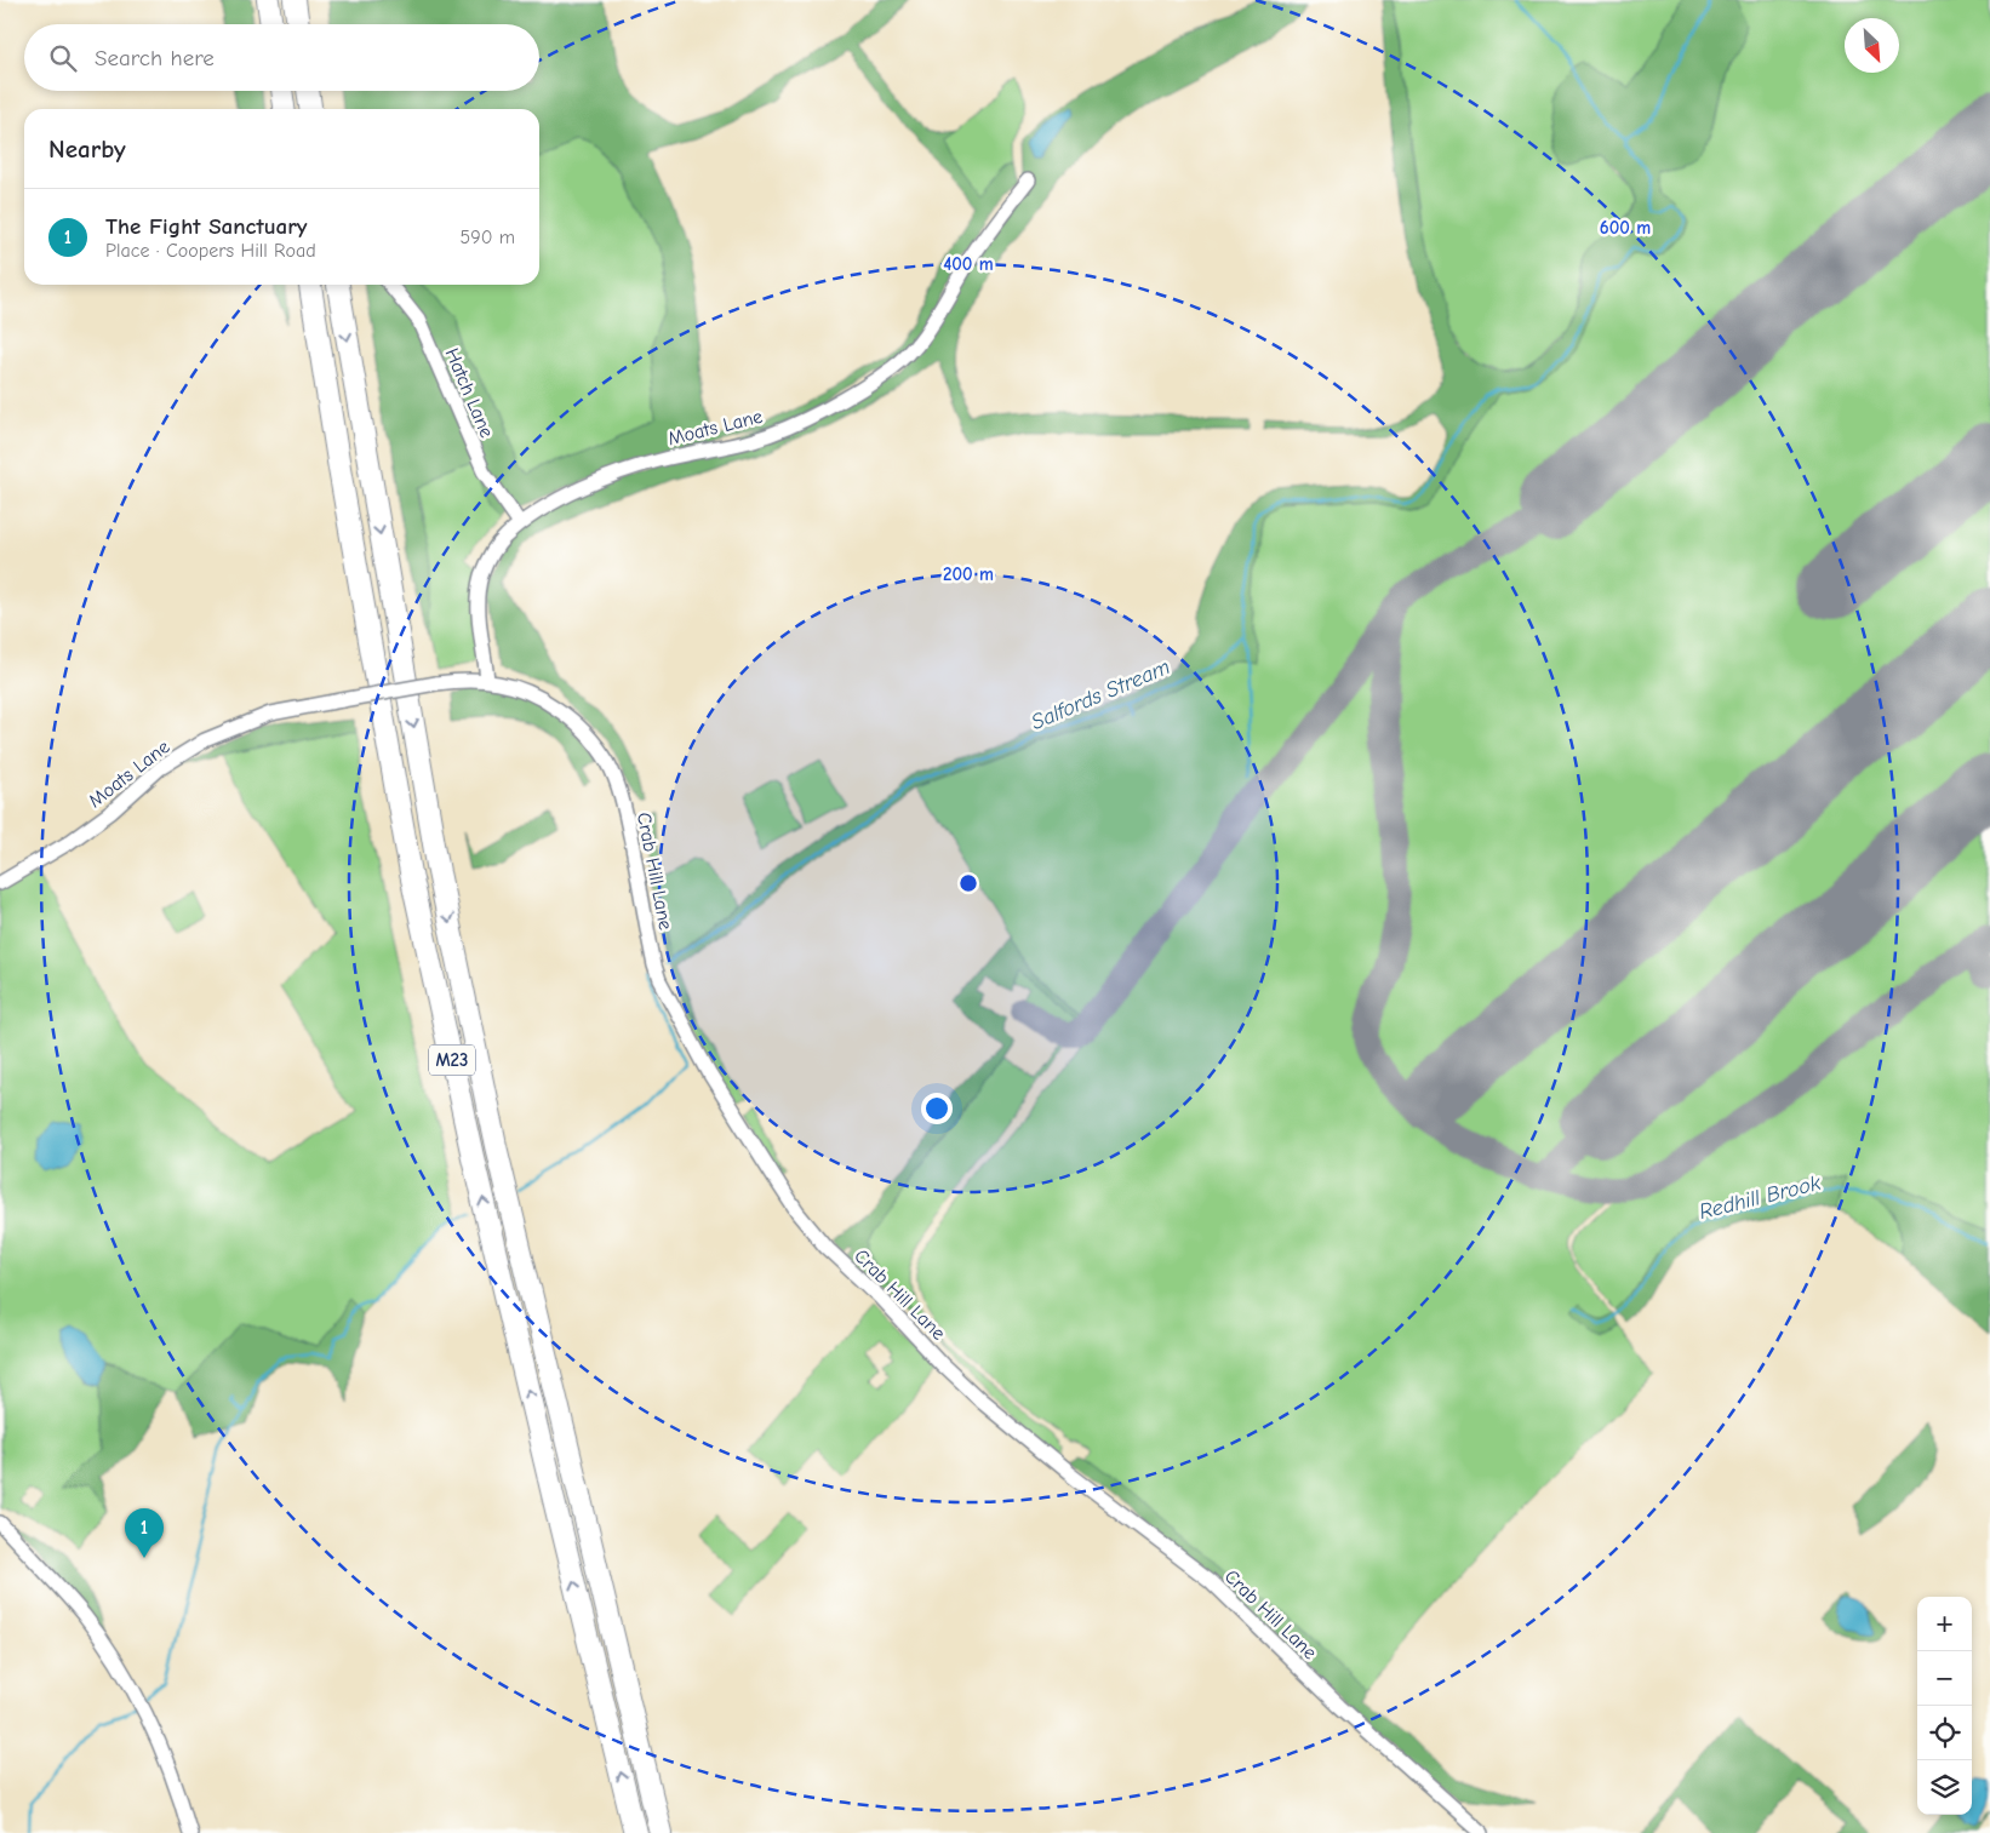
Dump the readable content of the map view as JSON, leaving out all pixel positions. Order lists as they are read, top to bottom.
{
  "streets": {
    "highway": ["M23"],
    "street": ["Hatch Lane", "Moats Lane", "Crab Hill Lane"]
  },
  "crossings": [
    ["Hatch Lane", "Moats Lane"],
    ["Moats Lane", "Crab Hill Lane"]
  ],
  "water": ["Salfords Stream", "Redhill Brook"],
  "north": "bottom right",
  "page": {
    "search": "Search here",
    "heading": "Nearby",
    "list": [
      {
        "mark": "1",
        "name": "The Fight Sanctuary",
        "note": "Place · Coopers Hill Road",
        "value": "590 m"
      }
    ],
    "pins": "1",
    "map_buttons": ["+", "−"]
  },
  "rings": ["600 m", "400 m", "200 m"]
}
